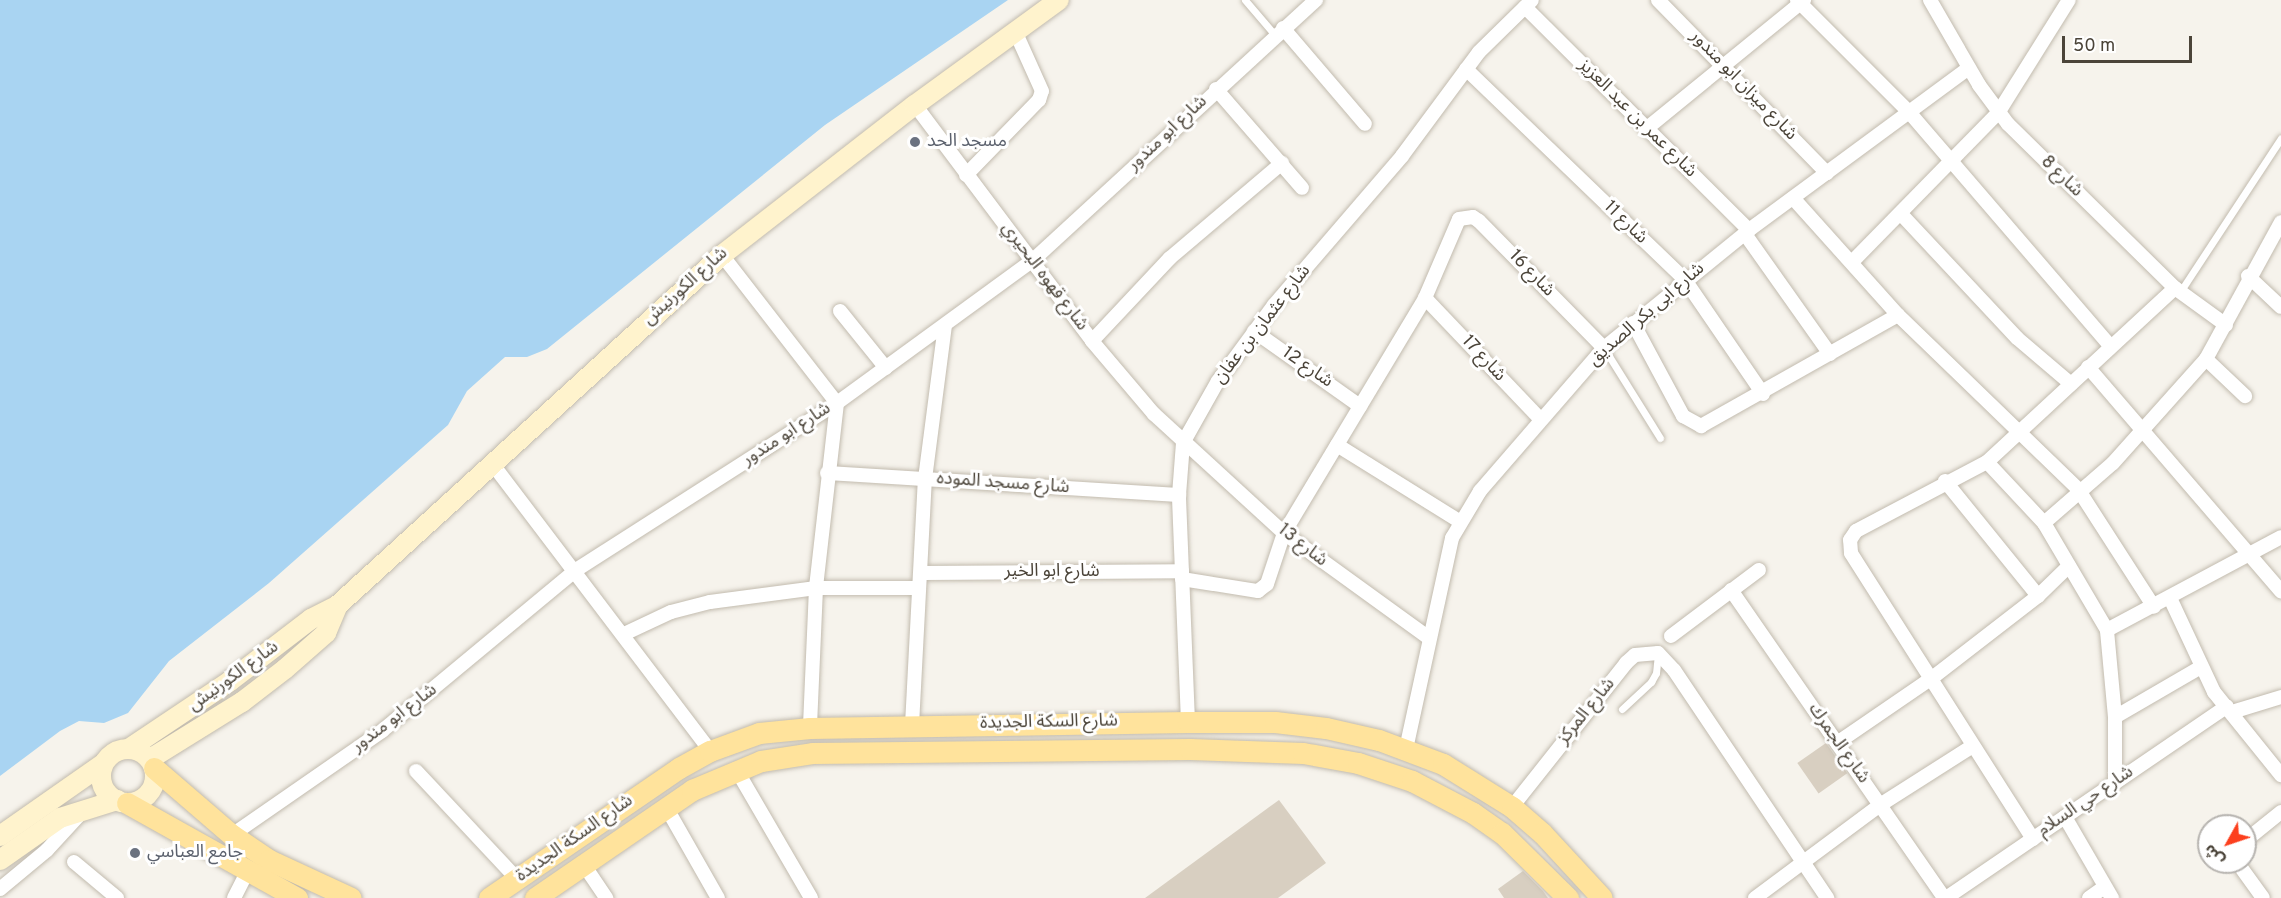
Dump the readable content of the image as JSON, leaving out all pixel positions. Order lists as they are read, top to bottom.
{
  "streets": {
    "main road": ["شارع الكورنيش", "شارع السكة الجديدة"],
    "street": [
      "شارع ميزان ابو مندور",
      "شارع عمر بن عبد العزيز",
      "شارع ابو مندور",
      "شارع 8",
      "شارع 11",
      "شارع 16",
      "شارع قهوه البحيري",
      "شارع ابى بكر الصديق",
      "شارع عثمان بن عفان",
      "شارع 17",
      "شارع 12",
      "شارع مسجد الموده",
      "شارع 13",
      "شارع ابو الخير",
      "شارع المركز",
      "شارع الجمرك",
      "شارع حي السلام"
    ]
  },
  "crossings": [
    ["شارع ميزان ابو مندور", "شارع ابى بكر الصديق"],
    ["شارع عمر بن عبد العزيز", "شارع ابى بكر الصديق"],
    ["شارع عمر بن عبد العزيز", "شارع عثمان بن عفان"],
    ["شارع ابو مندور", "شارع قهوه البحيري"],
    ["شارع 8", "شارع ابى بكر الصديق"],
    ["شارع 11", "شارع ابى بكر الصديق"],
    ["شارع 11", "شارع عثمان بن عفان"],
    ["شارع 16", "شارع ابى بكر الصديق"],
    ["شارع 16", "شارع 17"],
    ["شارع قهوه البحيري", "شارع الكورنيش"],
    ["شارع قهوه البحيري", "شارع عثمان بن عفان"],
    ["شارع قهوه البحيري", "شارع 13"],
    ["شارع ابى بكر الصديق", "شارع 17"],
    ["شارع ابى بكر الصديق", "شارع 13"],
    ["شارع ابى بكر الصديق", "شارع السكة الجديدة"],
    ["شارع عثمان بن عفان", "شارع 12"],
    ["شارع عثمان بن عفان", "شارع مسجد الموده"],
    ["شارع عثمان بن عفان", "شارع 13"],
    ["شارع عثمان بن عفان", "شارع ابو الخير"],
    ["شارع عثمان بن عفان", "شارع السكة الجديدة"],
    ["شارع 13", "شارع ابو الخير"],
    ["شارع المركز", "شارع السكة الجديدة"],
    ["شارع الجمرك", "شارع حي السلام"]
  ],
  "places": ["مسجد الحد", "جامع العباسي"],
  "scale_bar": "50 m",
  "north": "bottom left"
}
